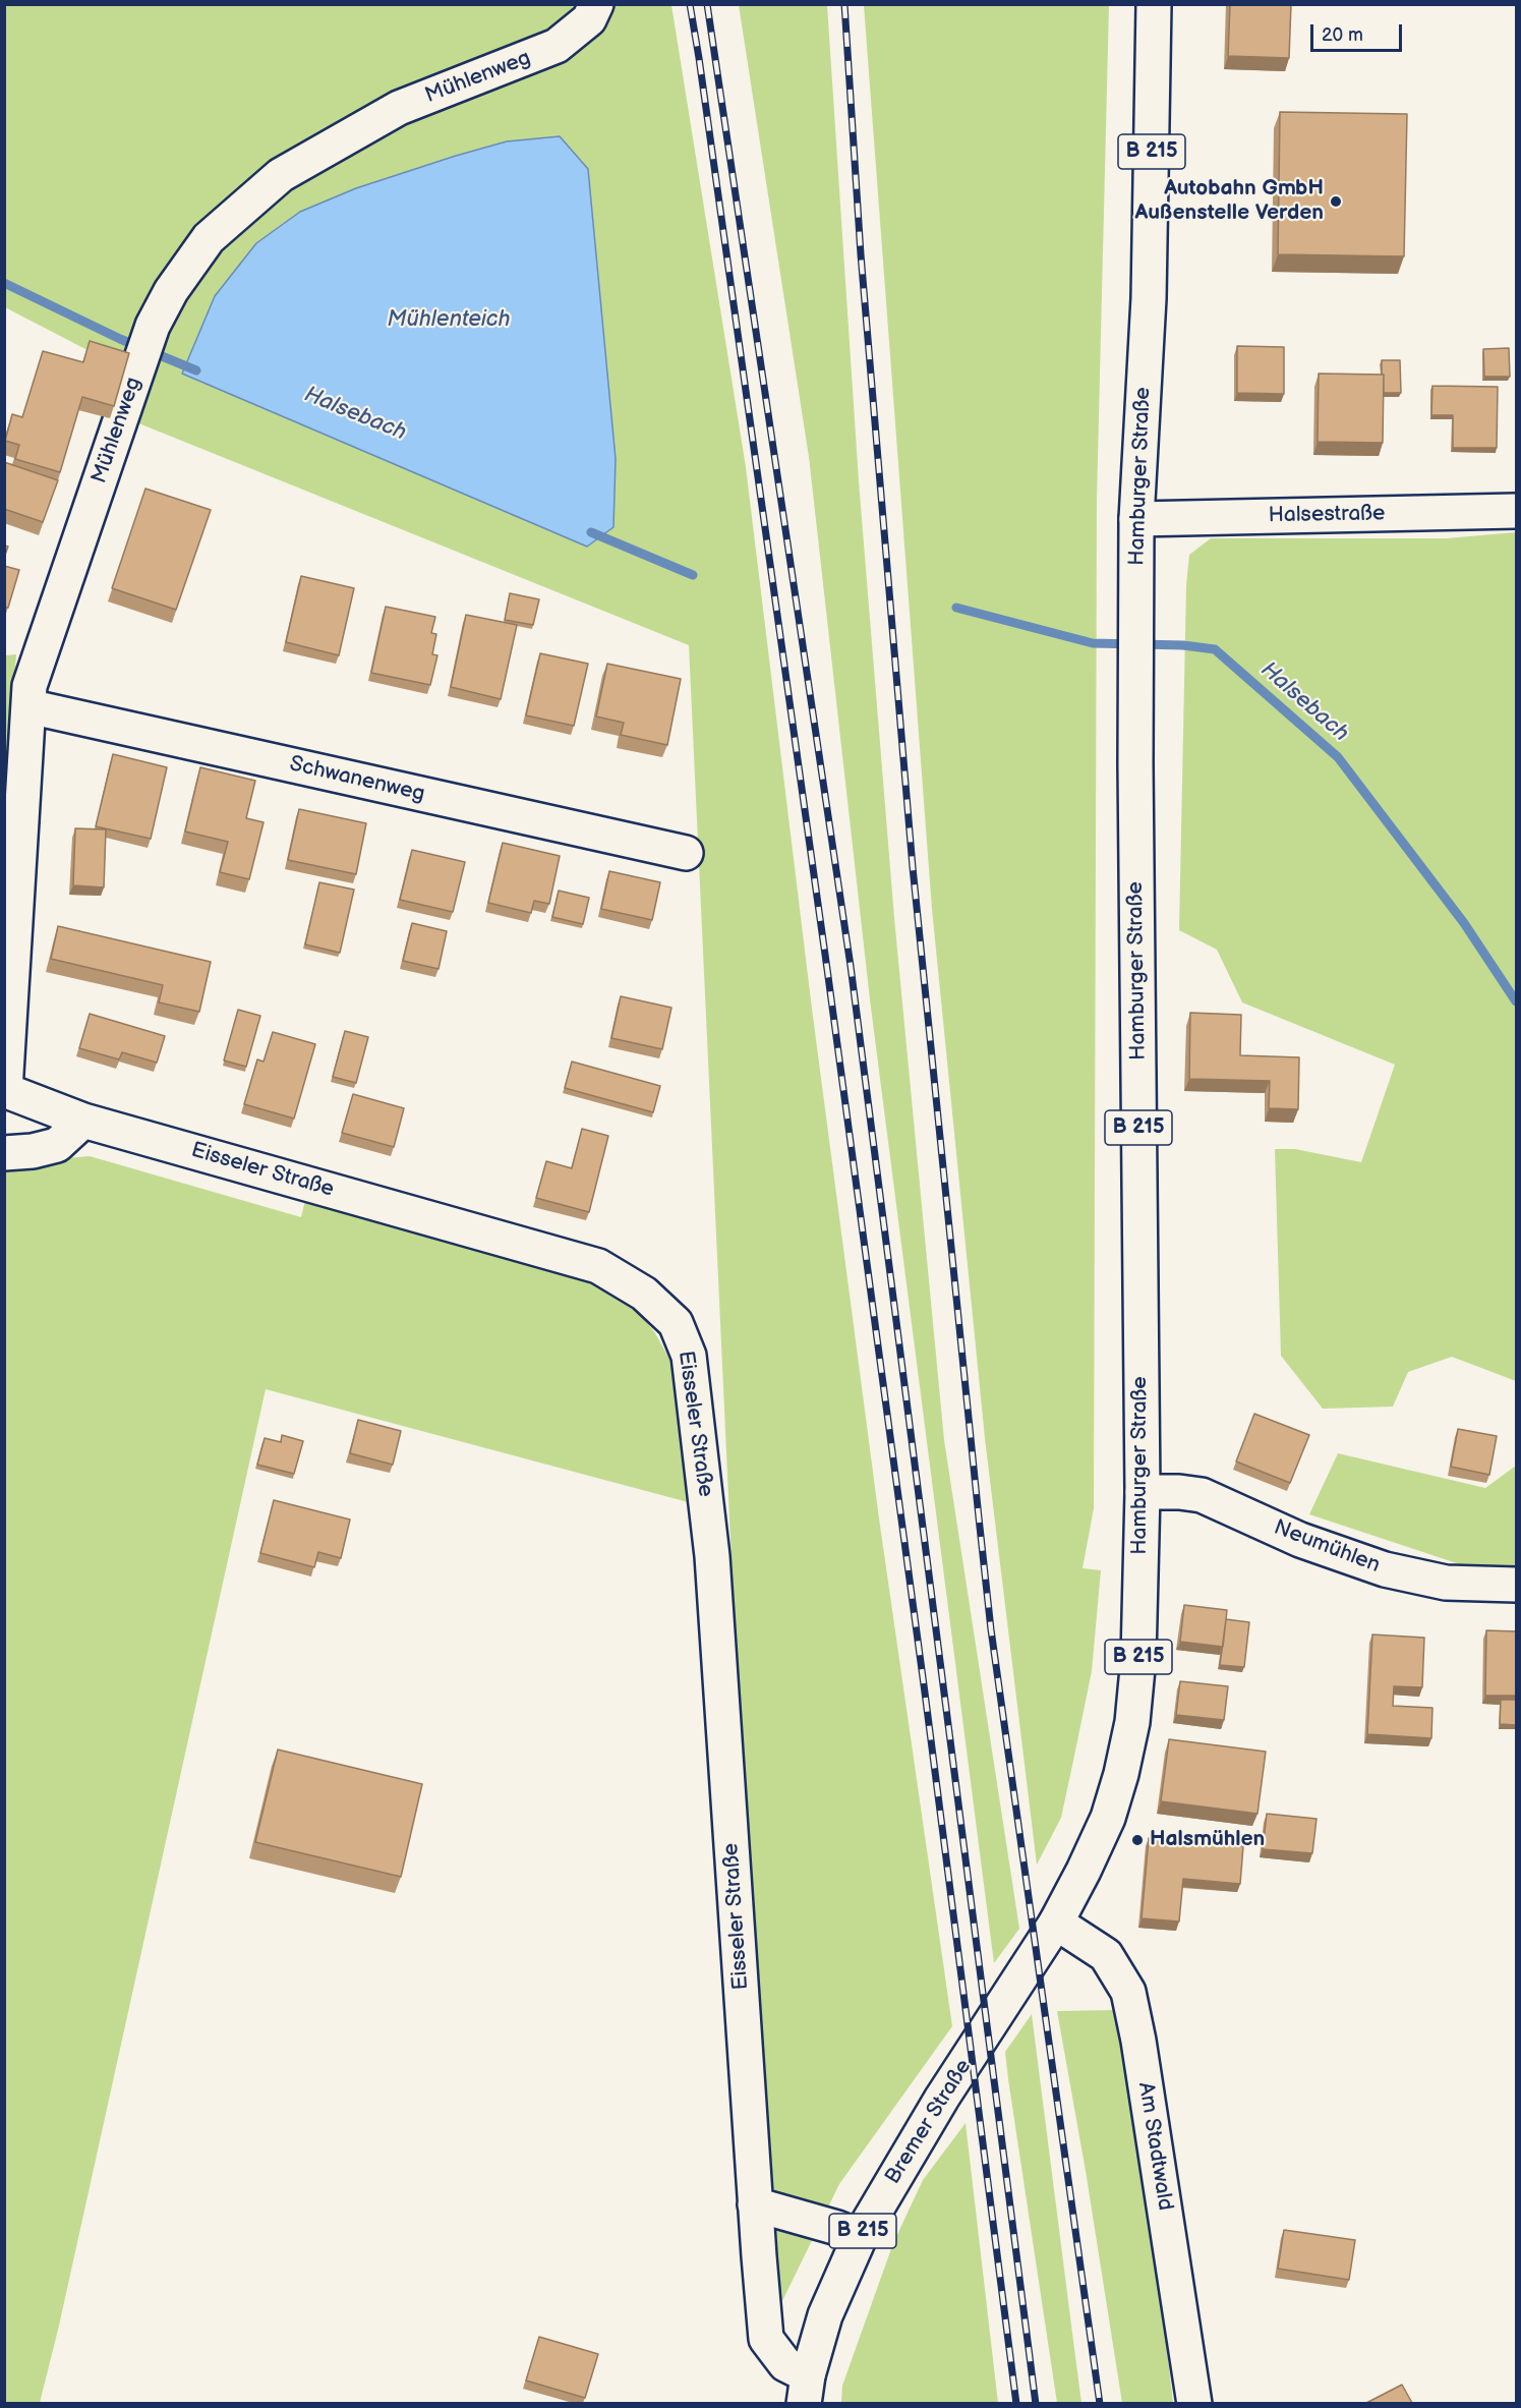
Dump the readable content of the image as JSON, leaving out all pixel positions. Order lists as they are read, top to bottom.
{
  "streets": {
    "street": [
      "Mühlenweg",
      "B 215",
      "Hamburger Straße",
      "Halsestraße",
      "Schwanenweg",
      "Eisseler Straße",
      "Neumühlen",
      "Bremer Straße",
      "Am Stadtwald"
    ]
  },
  "crossings": [
    ["Mühlenweg", "Schwanenweg"],
    ["Mühlenweg", "Eisseler Straße"],
    ["Hamburger Straße", "Halsestraße"],
    ["Hamburger Straße", "Neumühlen"],
    ["Hamburger Straße", "Bremer Straße"],
    ["Hamburger Straße", "Am Stadtwald"],
    ["Eisseler Straße", "Bremer Straße"],
    ["Bremer Straße", "Am Stadtwald"]
  ],
  "water": ["Mühlenteich", "Halsebach"],
  "places": ["Autobahn GmbH Außenstelle Verden", "Halsmühlen"],
  "scale_bar": "20 m"
}
